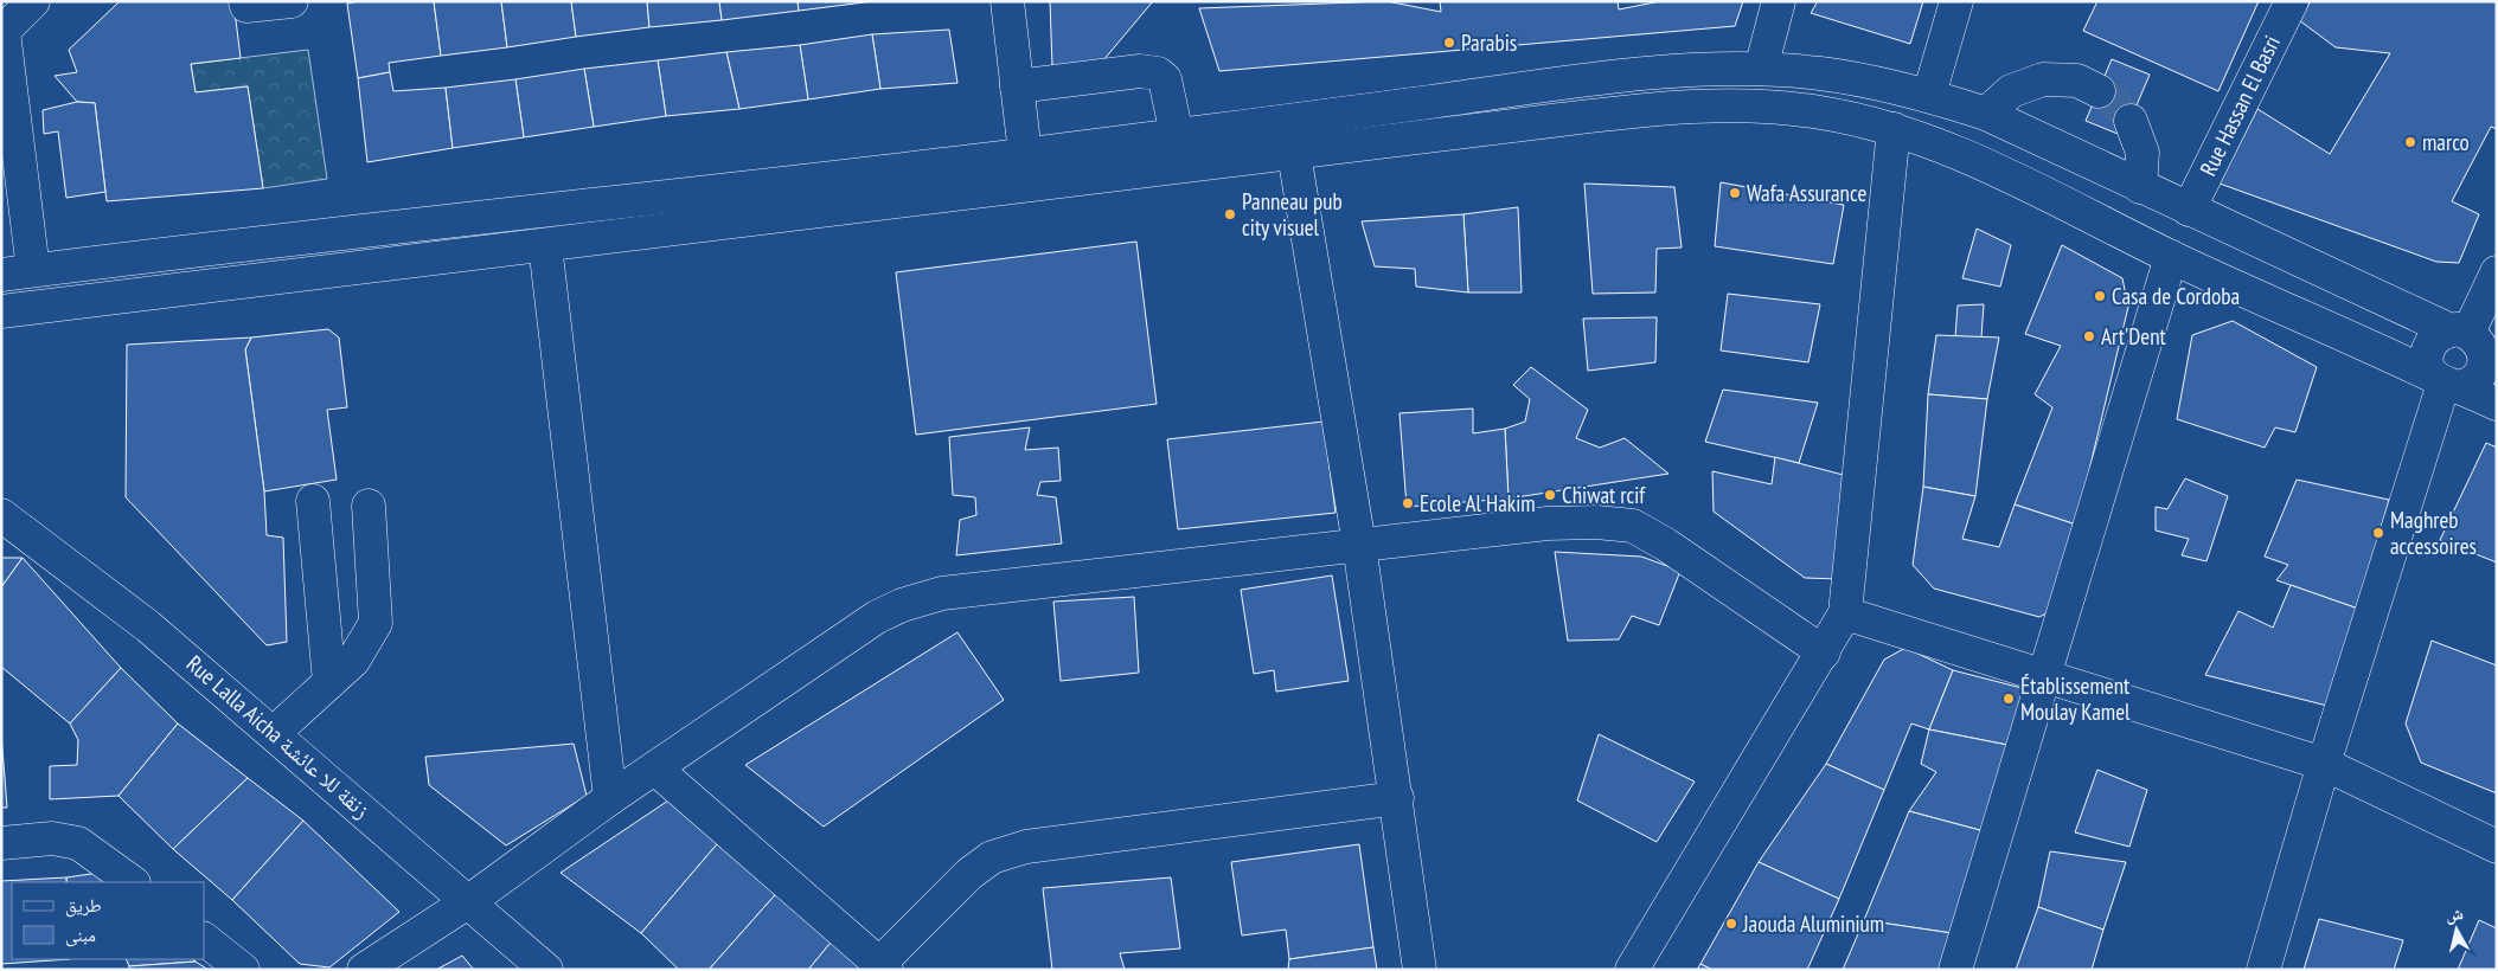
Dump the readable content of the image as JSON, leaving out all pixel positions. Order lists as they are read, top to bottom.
{
  "streets": {
    "street": ["Rue Hassan El Basri", "Rue Lalla Aicha زنقة للا عائشة"]
  },
  "places": [
    "Parabis",
    "marco",
    "Wafa Assurance",
    "Panneau pub city visuel",
    "Casa de Cordoba",
    "Art'Dent",
    "Chiwat rcif",
    "Ecole Al Hakim",
    "Maghreb accessoires",
    "Établissement Moulay Kamel",
    "Jaouda Aluminium"
  ],
  "legend": ["طريق", "مبنى"],
  "north": "top"
}
